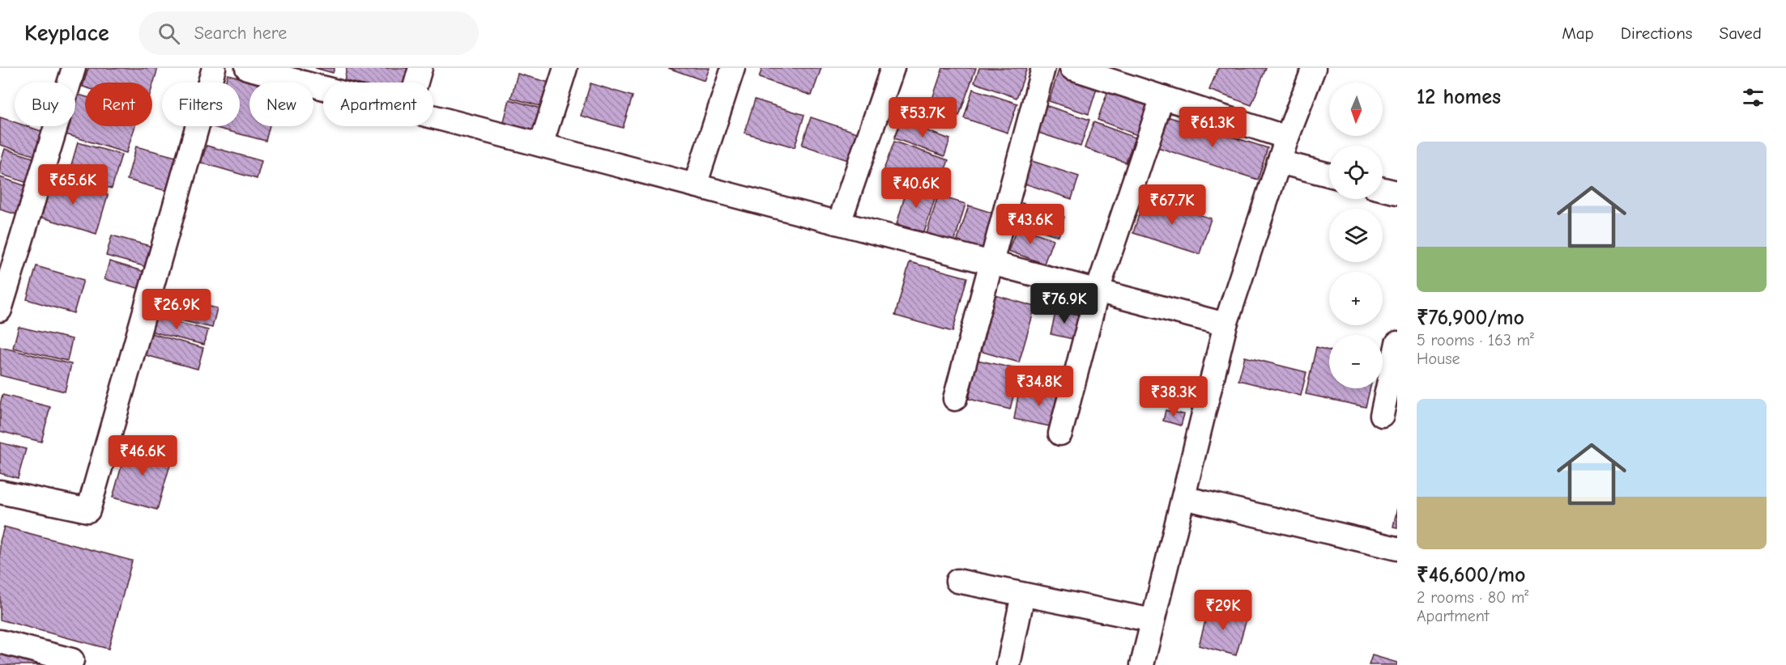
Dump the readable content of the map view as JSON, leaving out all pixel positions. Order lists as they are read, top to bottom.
{
  "north": "bottom",
  "page": {
    "header": "Keyplace",
    "search": "Search here",
    "nav": ["Map", "Directions", "Saved"],
    "heading": "12 homes",
    "map_buttons": ["+", "−"],
    "chip": [
      "Buy",
      "Rent",
      "Filters",
      "New",
      "Apartment"
    ],
    "price": [
      "₹53.7K",
      "₹61.3K",
      "₹65.6K",
      "₹40.6K",
      "₹67.7K",
      "₹43.6K",
      "₹76.9K",
      "₹26.9K",
      "₹34.8K",
      "₹38.3K",
      "₹46.6K",
      "₹29K"
    ],
    "list": [
      {
        "name": "₹76,900/mo",
        "note": "5 rooms · 163 m² · House"
      },
      {
        "name": "₹46,600/mo",
        "note": "2 rooms · 80 m² · Apartment"
      }
    ]
  }
}
